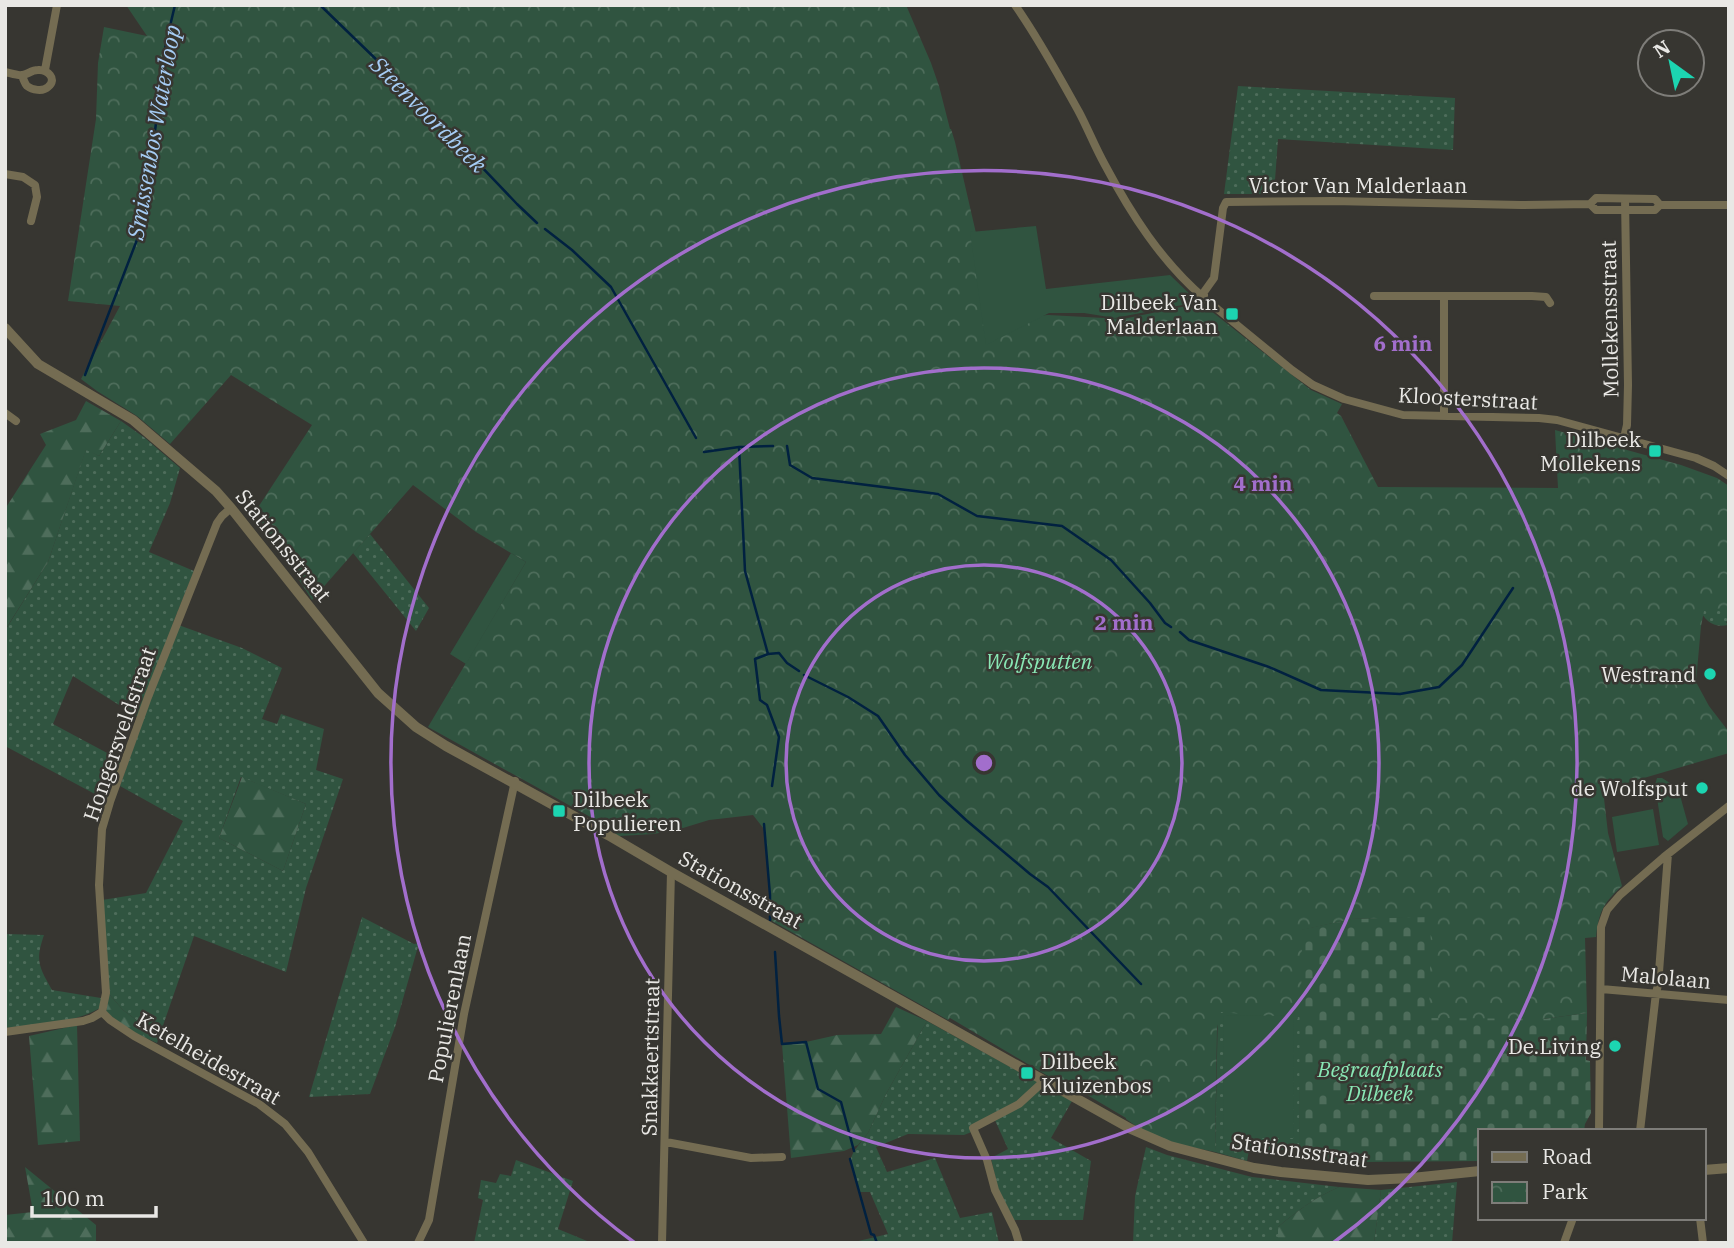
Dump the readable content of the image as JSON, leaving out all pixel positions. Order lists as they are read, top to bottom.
{
  "streets": {
    "street": [
      "Victor Van Malderlaan",
      "Mollekensstraat",
      "Kloosterstraat",
      "Stationsstraat",
      "Hongersveldstraat",
      "Malolaan",
      "Populierenlaan",
      "Snakkaertstraat",
      "Ketelheidestraat"
    ]
  },
  "crossings": [
    ["Victor Van Malderlaan", "Mollekensstraat"],
    ["Victor Van Malderlaan", "Kloosterstraat"],
    ["Mollekensstraat", "Kloosterstraat"],
    ["Stationsstraat", "Hongersveldstraat"],
    ["Stationsstraat", "Populierenlaan"],
    ["Stationsstraat", "Snakkaertstraat"],
    ["Hongersveldstraat", "Ketelheidestraat"]
  ],
  "water": ["Steenvoordbeek", "Smissenbos Waterloop"],
  "parks": ["Wolfsputten", "Begraafplaats Dilbeek"],
  "places": {
    "transit": [
      "Dilbeek Van Malderlaan",
      "Dilbeek Mollekens",
      "Dilbeek Populieren",
      "Dilbeek Kluizenbos"
    ],
    "other": ["Westrand", "de Wolfsput", "De.Living"]
  },
  "legend": ["Road", "Park"],
  "scale_bar": "100 m",
  "north": "top left",
  "rings": ["6 min", "4 min", "2 min"]
}
